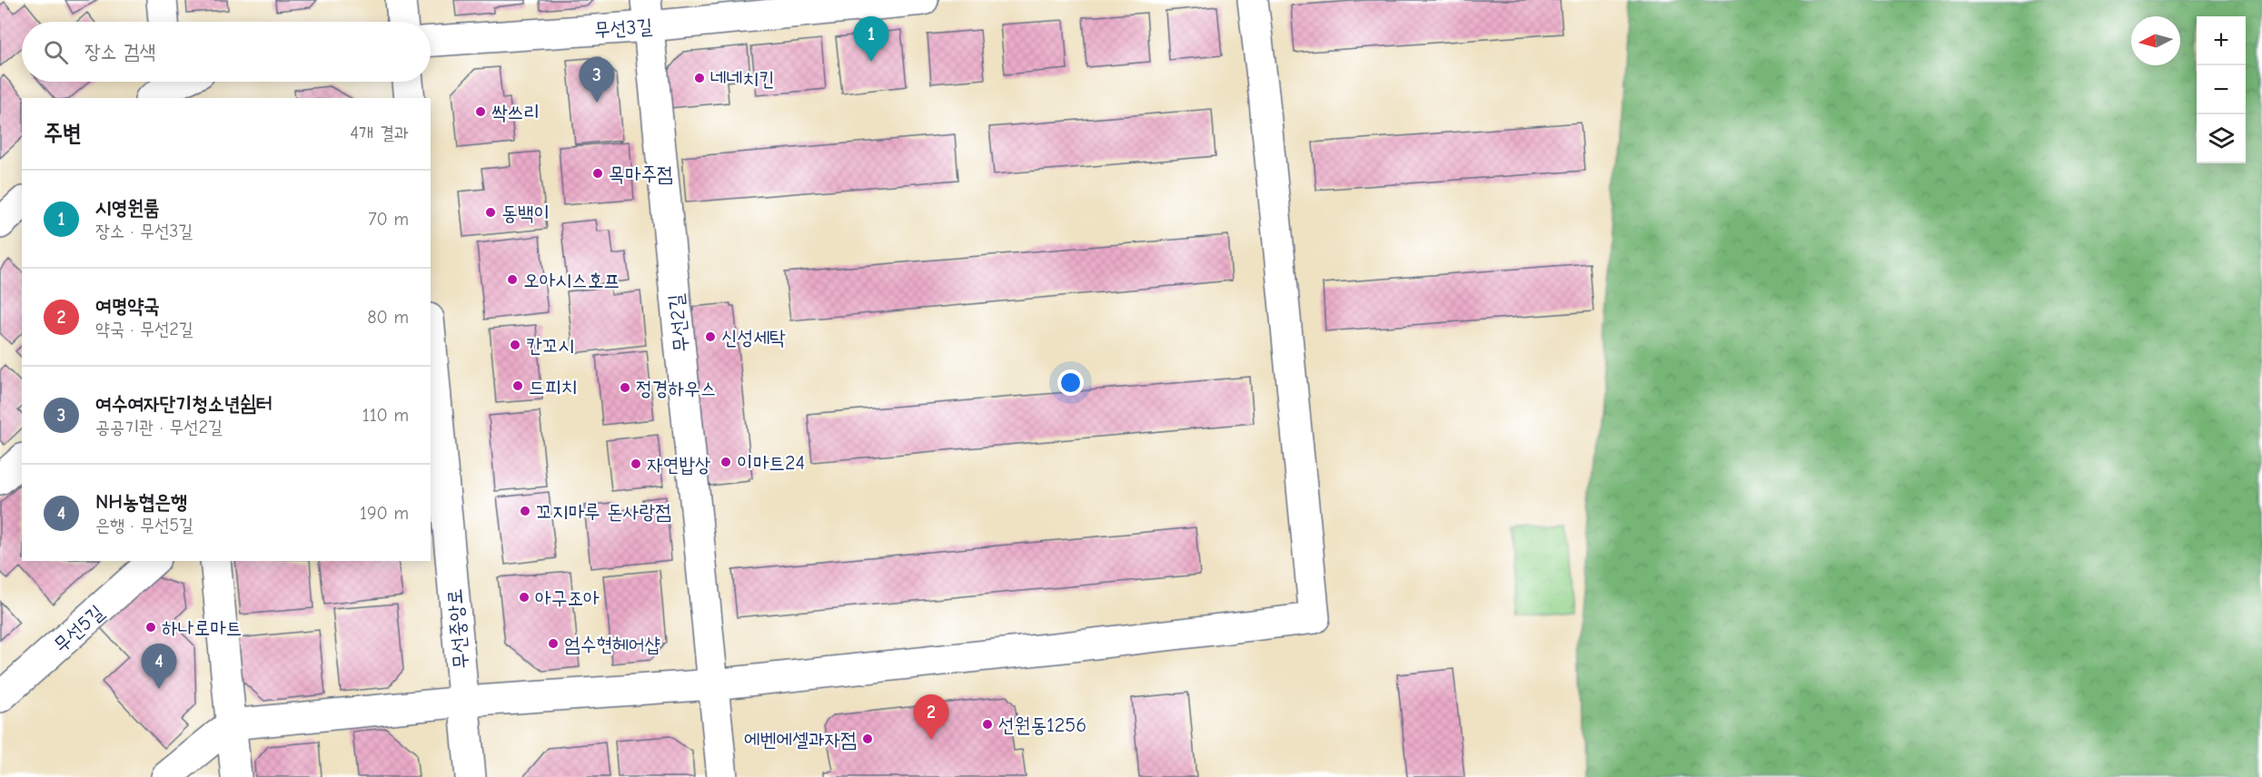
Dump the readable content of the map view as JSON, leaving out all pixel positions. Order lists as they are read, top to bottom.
{
  "streets": {
    "street": [
      "무선3길",
      "무선2길",
      "무선5길",
      "무선중앙로"
    ]
  },
  "crossings": [
    ["무선3길", "무선2길"]
  ],
  "places": [
    "네네치킨",
    "싹쓰리",
    "목마주점",
    "동백이",
    "오아시스호프",
    "신성세탁",
    "칸꼬시",
    "드피치",
    "정경하우스",
    "이마트24",
    "자연밥상",
    "꼬지마루 돈사랑점",
    "아구조아",
    "하나로마트",
    "엄수현헤어샵",
    "선원동1256",
    "에벤에셀과자점"
  ],
  "north": "left",
  "page": {
    "map_buttons": ["+", "−"],
    "pins": [
      "1",
      "3",
      "4",
      "2"
    ],
    "search": "장소 검색",
    "heading": ["주변", "4개 결과"],
    "list": [
      {
        "mark": "1",
        "name": "시영원룸",
        "note": "장소 · 무선3길",
        "value": "70 m"
      },
      {
        "mark": "2",
        "name": "여명약국",
        "note": "약국 · 무선2길",
        "value": "80 m"
      },
      {
        "mark": "3",
        "name": "여수여자단기청소년쉼터",
        "note": "공공기관 · 무선2길",
        "value": "110 m"
      },
      {
        "mark": "4",
        "name": "NH농협은행",
        "note": "은행 · 무선5길",
        "value": "190 m"
      }
    ]
  }
}
